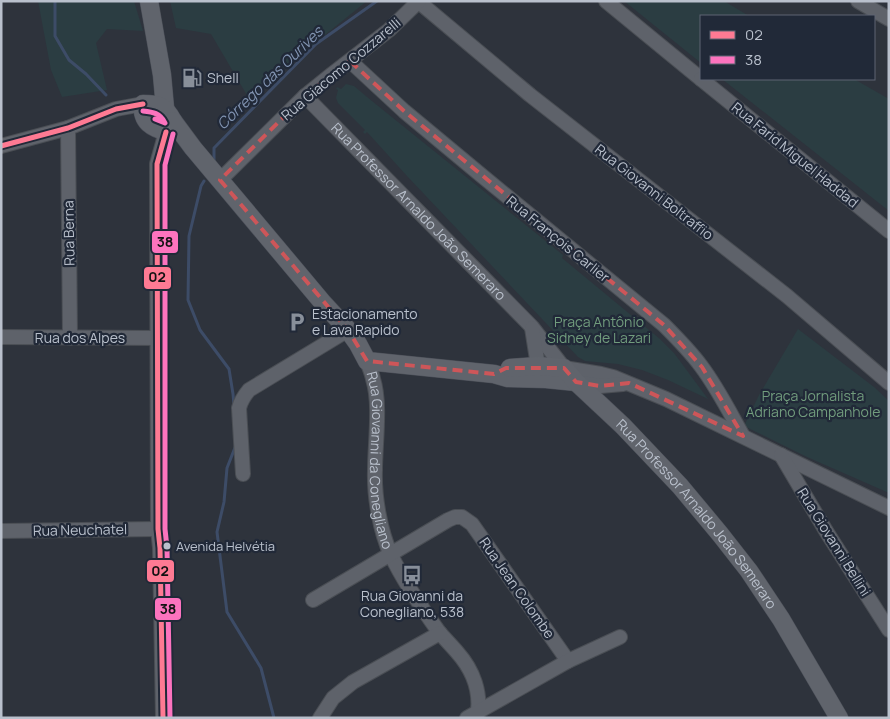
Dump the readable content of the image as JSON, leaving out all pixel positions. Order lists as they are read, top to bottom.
{
  "streets": {
    "main road": ["Rua Professor Arnaldo João Semeraro", "Rua Giovanni da Conegliano"],
    "street": [
      "Rua Giacomo Cozzarelli",
      "Rua Farid Miguel Haddad",
      "Rua Giovanni Boltraffio",
      "Rua Berna",
      "Rua François Carlier",
      "Rua dos Alpes",
      "Rua Neuchatel",
      "Rua Giovanni Bellini",
      "Rua Jean Colombe"
    ]
  },
  "crossings": [
    ["Rua Giacomo Cozzarelli", "Rua Giovanni Boltraffio"],
    ["Rua Giacomo Cozzarelli", "Rua Professor Arnaldo João Semeraro"],
    ["Rua Giacomo Cozzarelli", "Rua François Carlier"],
    ["Rua Giacomo Cozzarelli", "Rua Giovanni da Conegliano"],
    ["Rua Berna", "Rua dos Alpes"],
    ["Rua Giovanni da Conegliano", "Rua Jean Colombe"]
  ],
  "water": ["Córrego das Ourives"],
  "parks": ["Praça Antônio Sidney de Lazari", "Praça Jornalista Adriano Campanhole"],
  "places": {
    "fuel station": ["Shell"],
    "parking": ["Estacionamento e Lava Rapido"],
    "other": ["Avenida Helvétia"],
    "bus stop": ["Rua Giovanni da Conegliano, 538"]
  },
  "lines": ["transit line 02", "transit line 38"],
  "legend": ["02", "38"]
}
